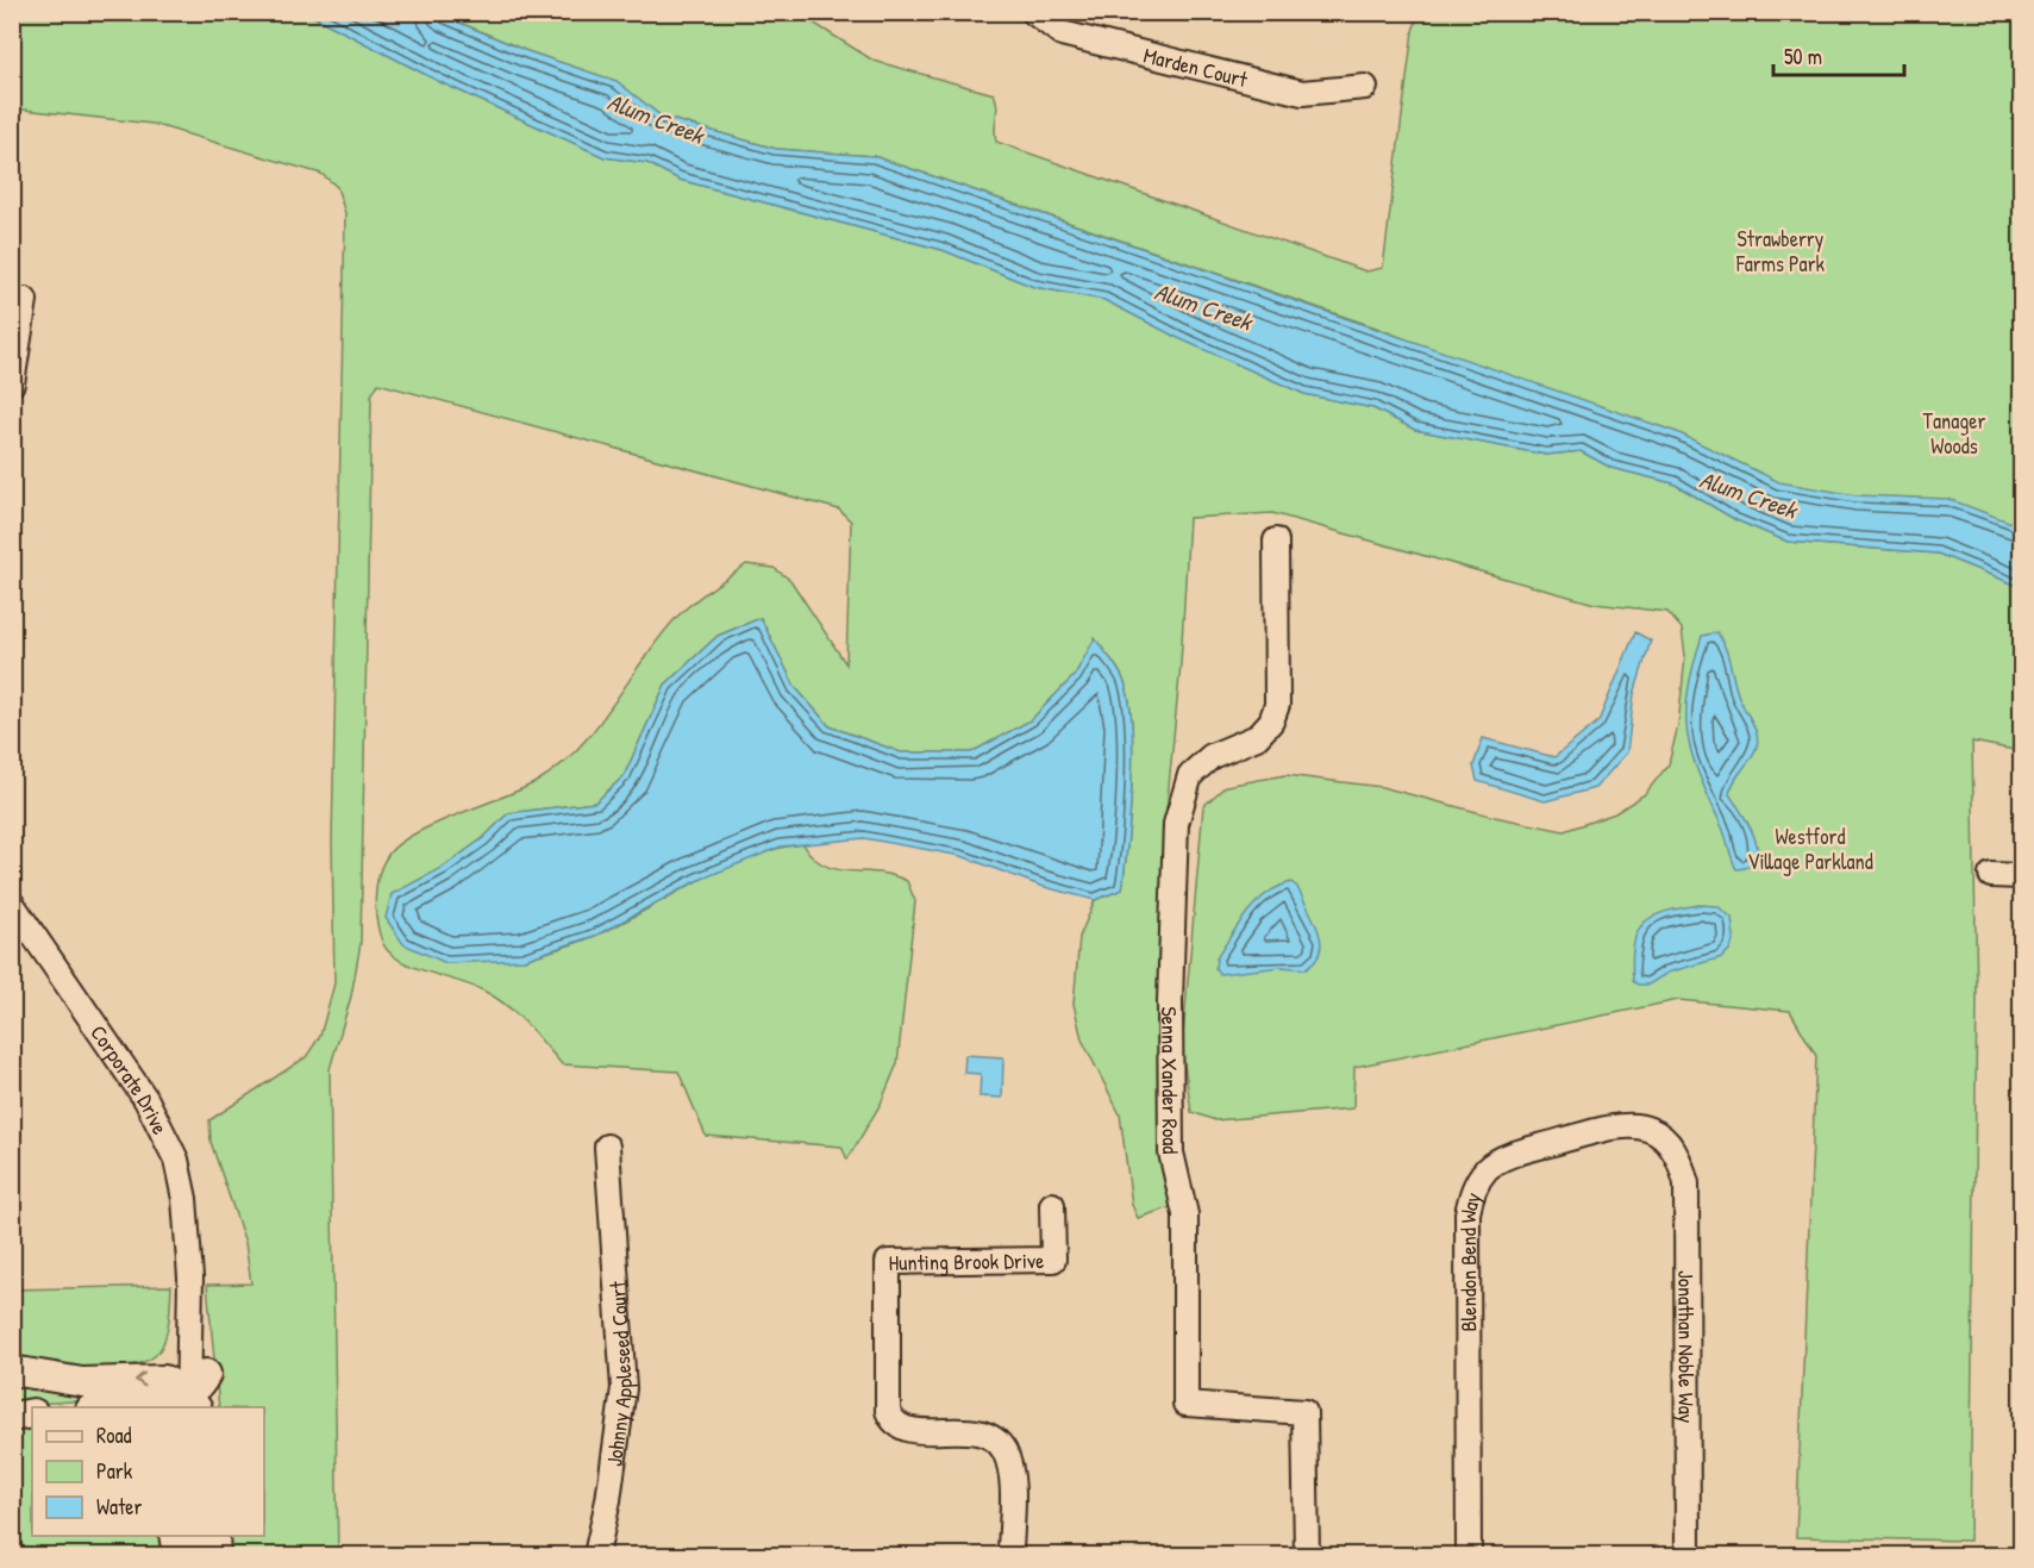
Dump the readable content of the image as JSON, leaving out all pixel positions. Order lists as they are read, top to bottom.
{
  "streets": {
    "street": [
      "Marden Court",
      "Corporate Drive",
      "Senna Xander Road",
      "Blendon Bend Way",
      "Hunting Brook Drive",
      "Jonathan Noble Way",
      "Johnny Appleseed Court"
    ]
  },
  "crossings": [
    ["Blendon Bend Way", "Jonathan Noble Way"]
  ],
  "water": ["Alum Creek"],
  "parks": ["Strawberry Farms Park", "Tanager Woods", "Westford Village Parkland"],
  "legend": ["Road", "Park", "Water"],
  "scale_bar": "50 m"
}
